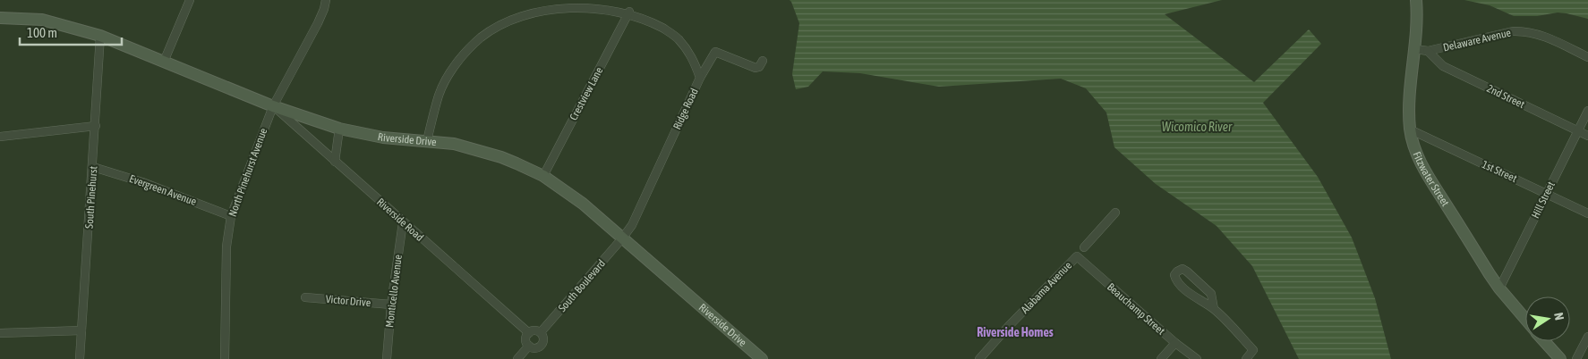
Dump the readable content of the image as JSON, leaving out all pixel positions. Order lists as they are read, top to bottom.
{
  "streets": {
    "street": [
      "Delaware Avenue",
      "Crestview Lane",
      "2nd Street",
      "Ridge Road",
      "Riverside Drive",
      "1st Street",
      "North Pinehurst Avenue",
      "Fitzwater Street",
      "Evergreen Avenue",
      "South Pinehurst",
      "Hill Street",
      "Riverside Road",
      "South Boulevard",
      "Alabama Avenue",
      "Monticello Avenue",
      "Victor Drive",
      "Beauchamp Street"
    ]
  },
  "crossings": [
    ["Delaware Avenue", "2nd Street"],
    ["Delaware Avenue", "Fitzwater Street"],
    ["Crestview Lane", "Ridge Road"],
    ["Crestview Lane", "Riverside Drive"],
    ["2nd Street", "Hill Street"],
    ["Ridge Road", "Riverside Drive"],
    ["Ridge Road", "South Boulevard"],
    ["Riverside Drive", "North Pinehurst Avenue"],
    ["Riverside Drive", "South Pinehurst"],
    ["Riverside Drive", "Riverside Road"],
    ["Riverside Drive", "South Boulevard"],
    ["1st Street", "Fitzwater Street"],
    ["1st Street", "Hill Street"],
    ["North Pinehurst Avenue", "Evergreen Avenue"],
    ["North Pinehurst Avenue", "Riverside Road"],
    ["Fitzwater Street", "Hill Street"],
    ["Evergreen Avenue", "South Pinehurst"],
    ["Riverside Road", "South Boulevard"],
    ["Riverside Road", "Monticello Avenue"],
    ["Alabama Avenue", "Beauchamp Street"],
    ["Monticello Avenue", "Victor Drive"]
  ],
  "districts": ["Riverside Homes"],
  "water": ["Wicomico River"],
  "scale_bar": "100 m",
  "north": "right"
}
